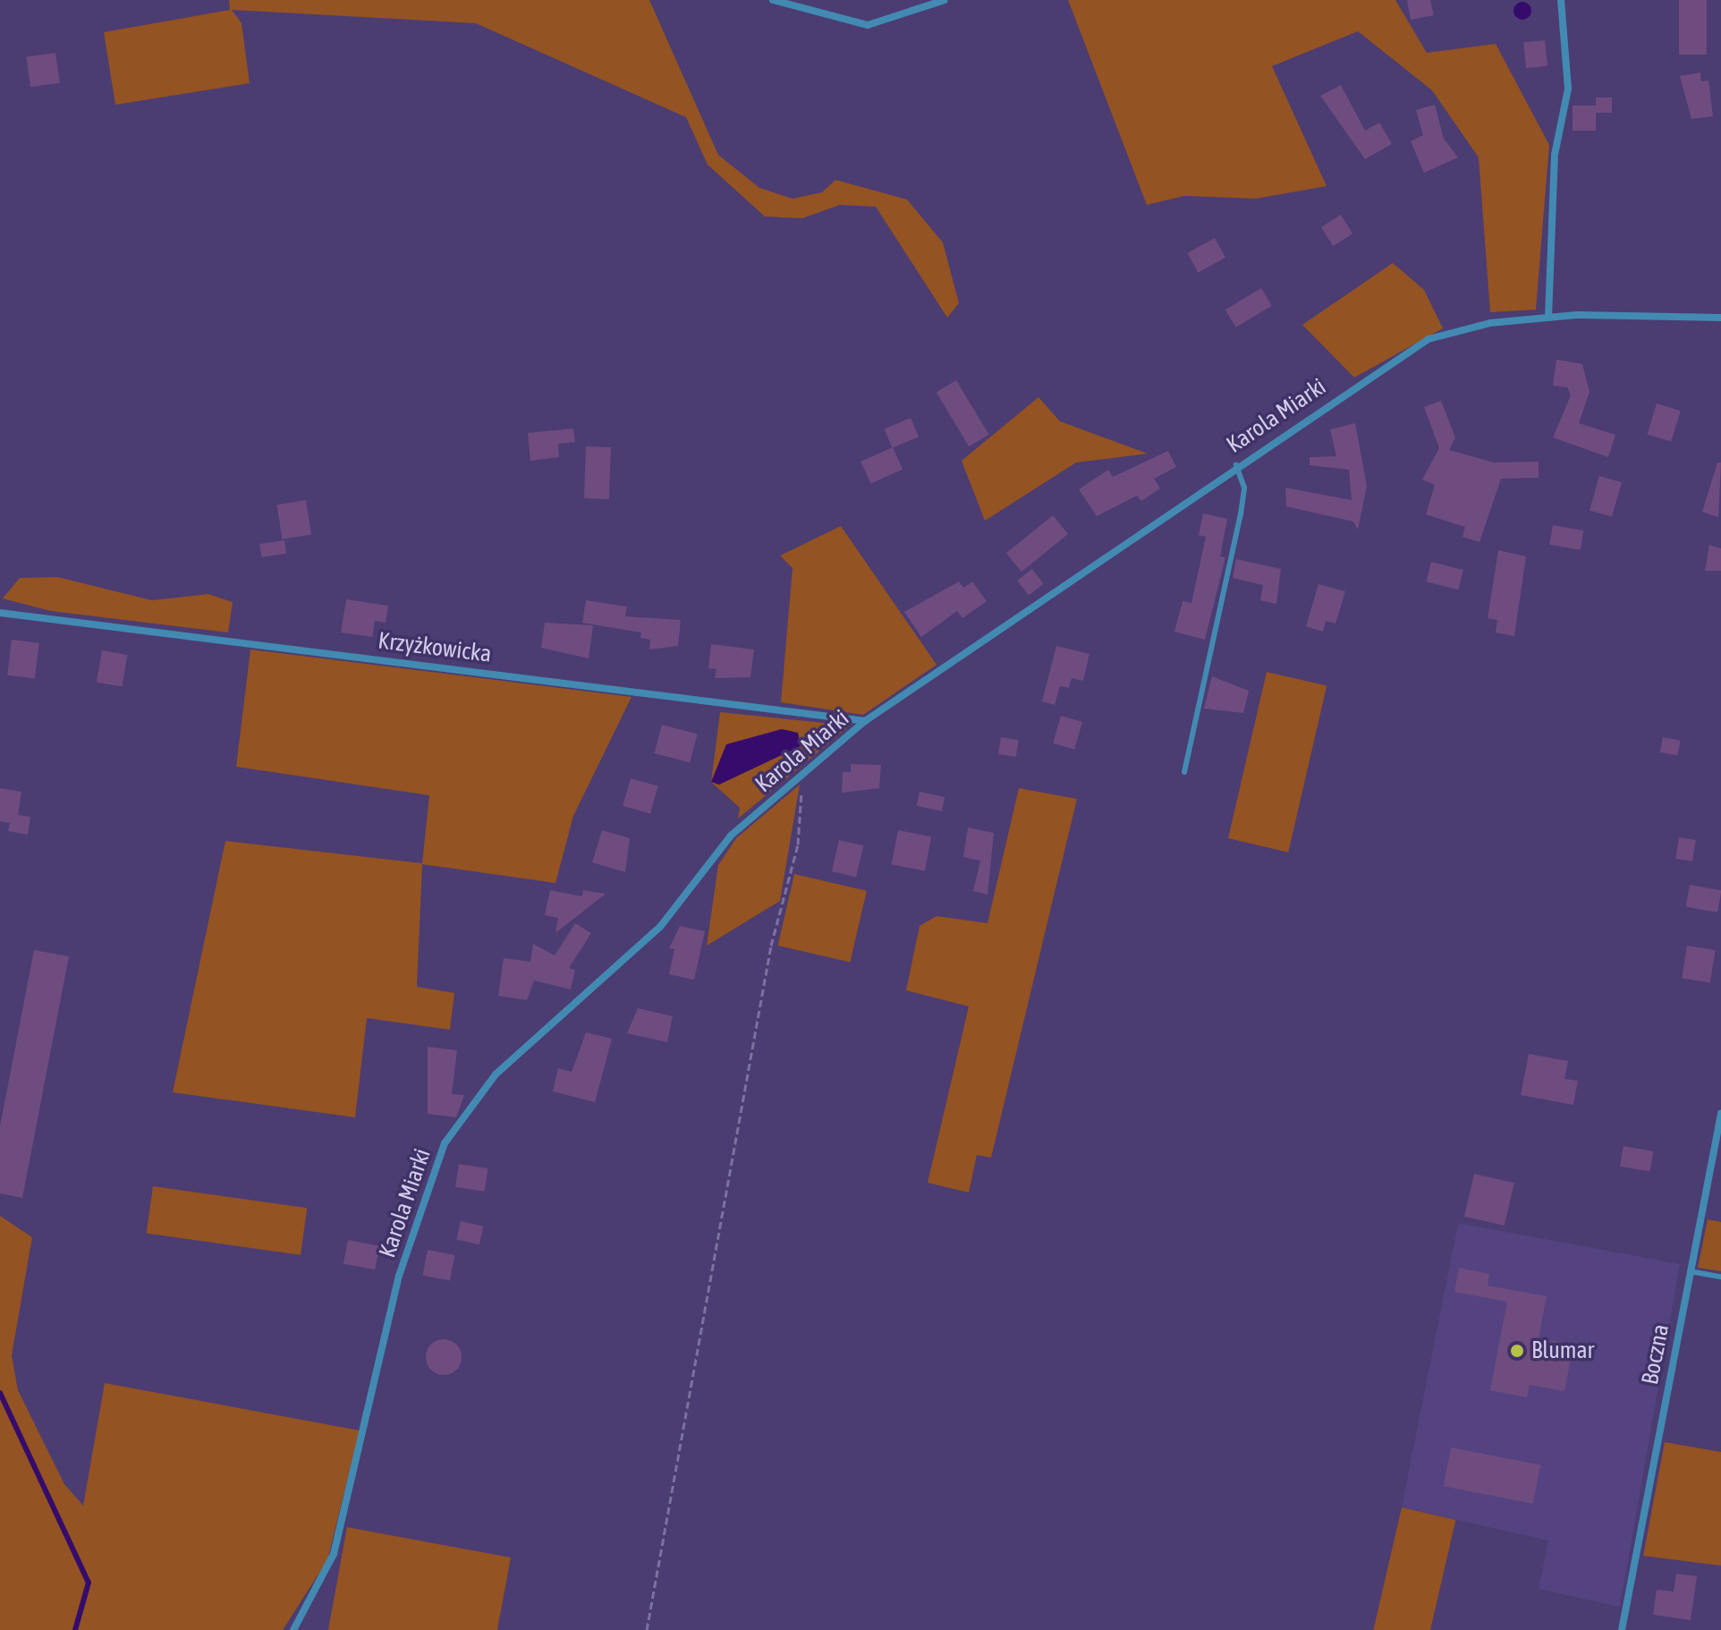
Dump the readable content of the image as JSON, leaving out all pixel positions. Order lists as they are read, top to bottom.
{
  "streets": {
    "street": ["Karola Miarki", "Krzyżkowicka", "Boczna"]
  },
  "crossings": [
    ["Karola Miarki", "Krzyżkowicka"]
  ],
  "places": ["Blumar"]
}
